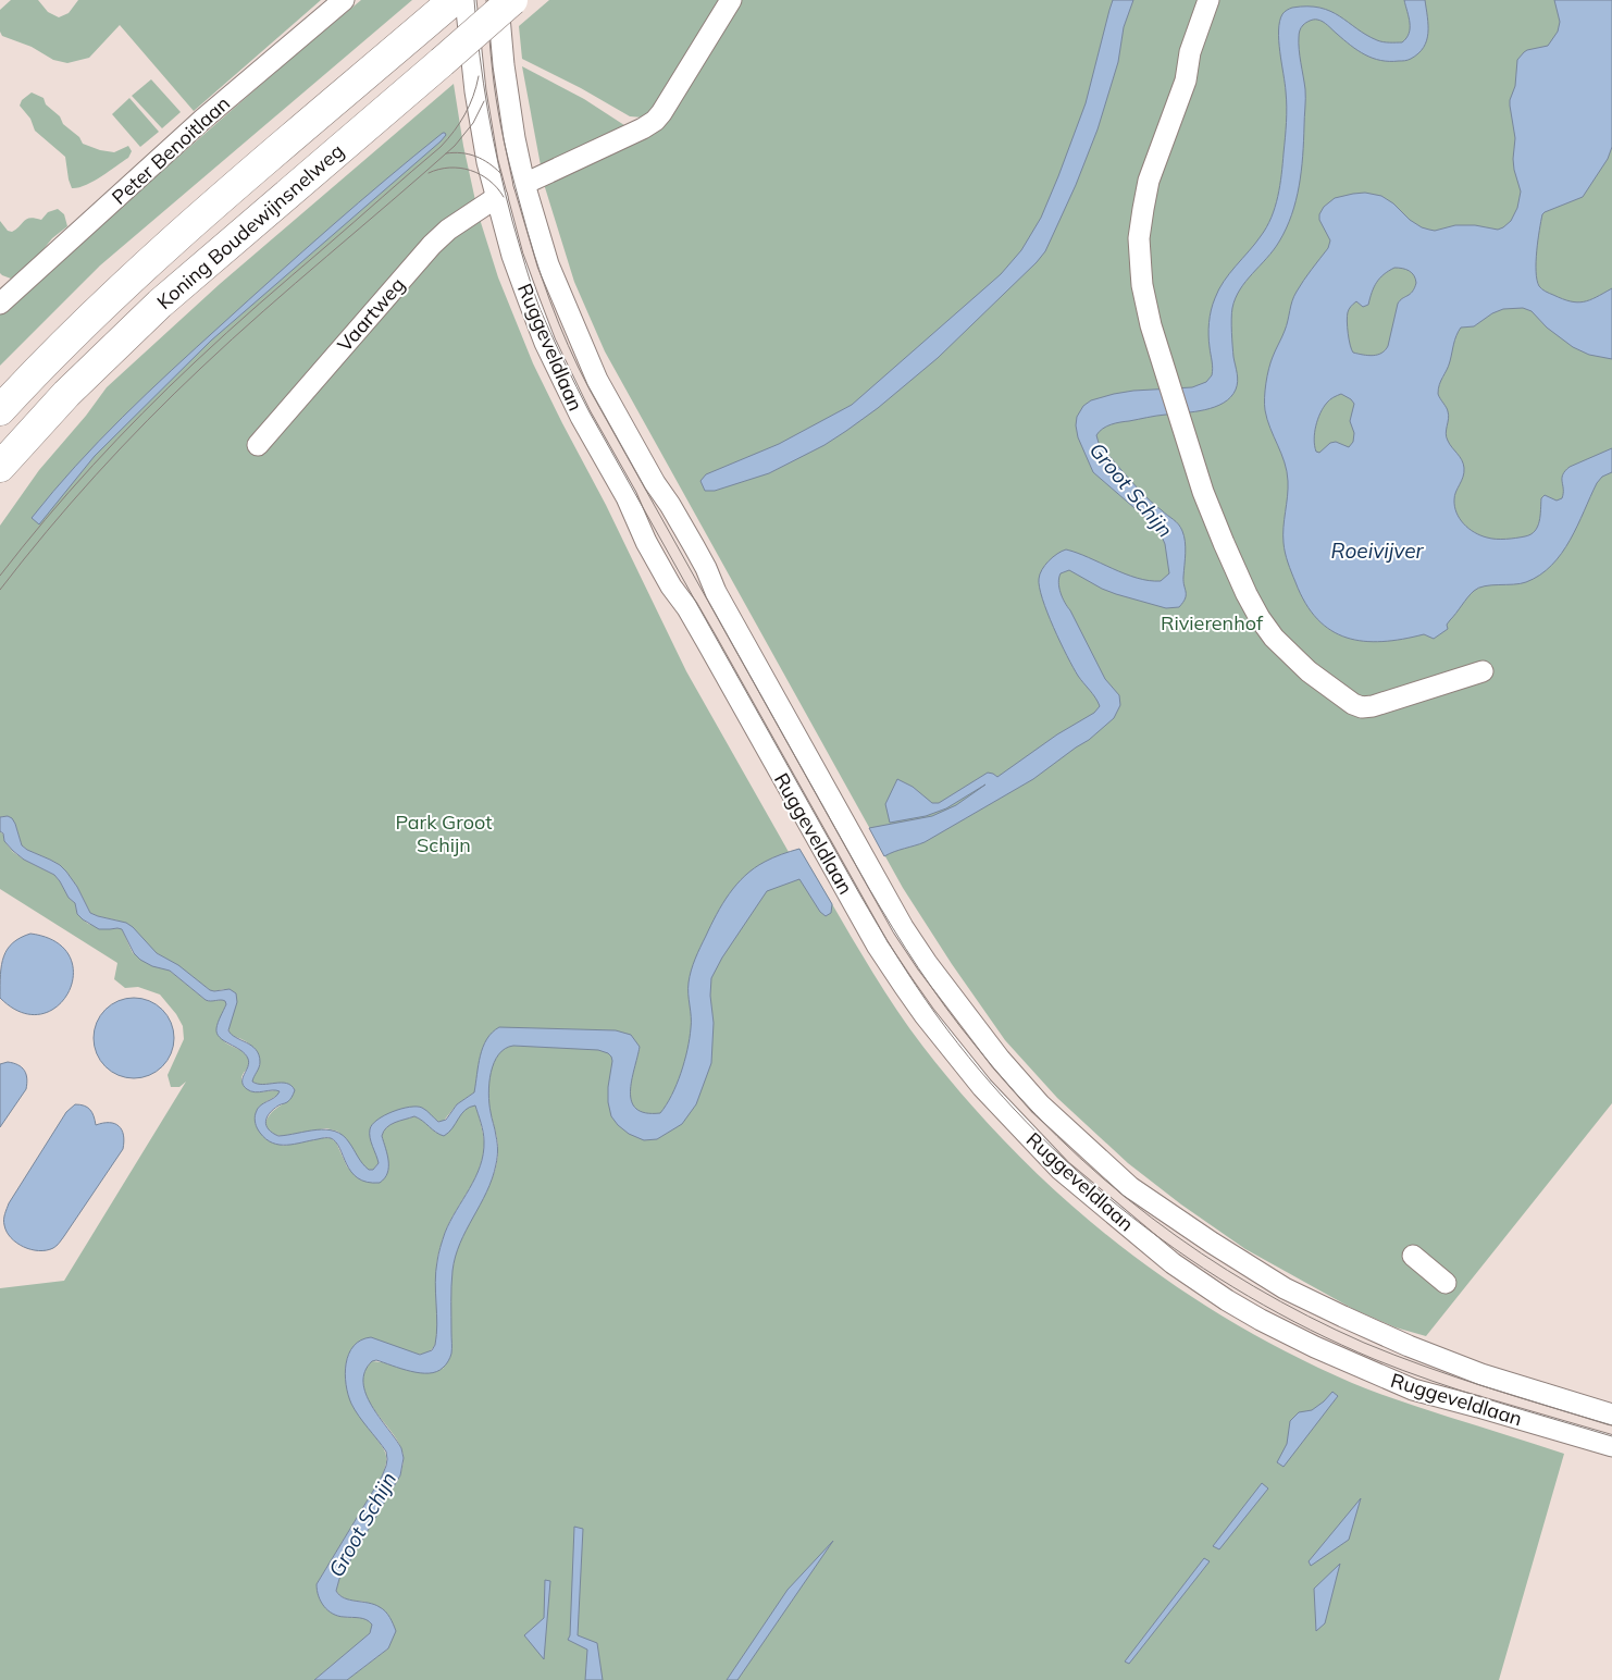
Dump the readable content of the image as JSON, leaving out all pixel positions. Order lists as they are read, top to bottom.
{
  "streets": {
    "highway": ["Koning Boudewijnsnelweg"],
    "street": ["Peter Benoitlaan", "Vaartweg", "Ruggeveldlaan"]
  },
  "crossings": [
    ["Koning Boudewijnsnelweg", "Ruggeveldlaan"],
    ["Vaartweg", "Ruggeveldlaan"]
  ],
  "water": ["Groot Schijn", "Roeivijver"],
  "parks": ["Rivierenhof", "Park Groot Schijn"]
}
